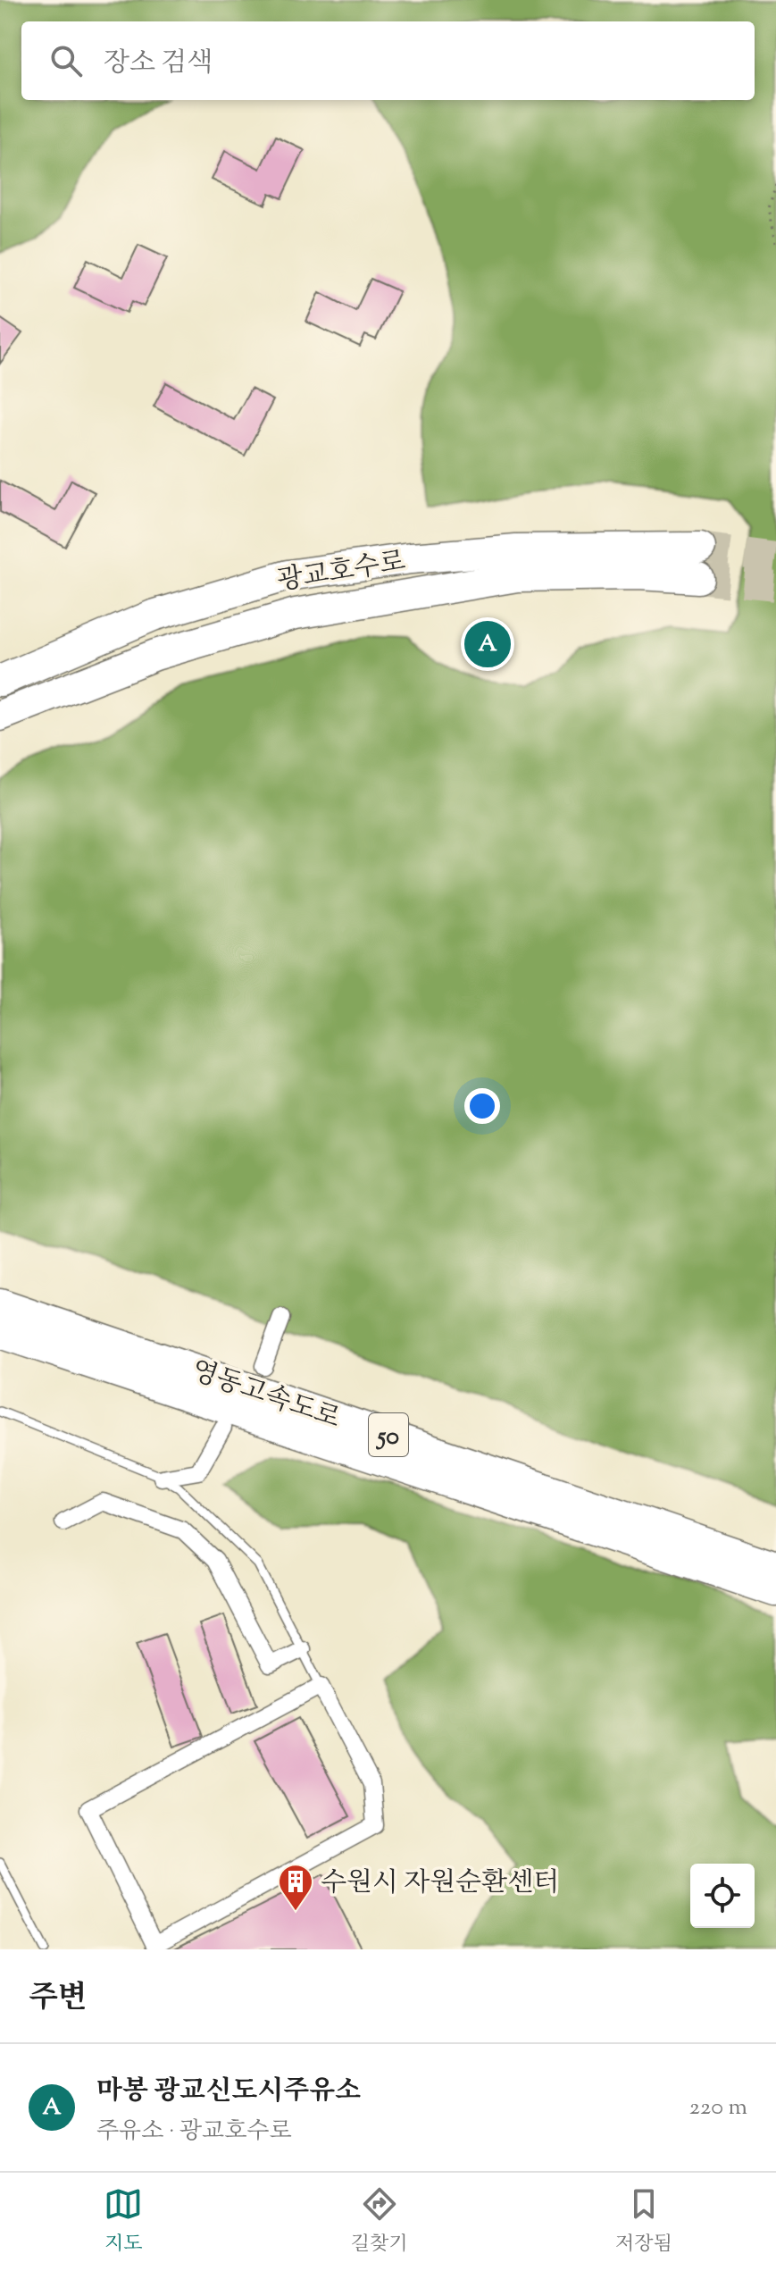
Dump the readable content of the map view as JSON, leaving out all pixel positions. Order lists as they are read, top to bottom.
{
  "streets": {
    "highway": ["광교호수로", "영동고속도로", "50"]
  },
  "places": {
    "building": ["수원시 자원순환센터"]
  },
  "page": {
    "search": "장소 검색",
    "pins": "A",
    "heading": "주변",
    "list": [
      {
        "mark": "A",
        "name": "마봉 광교신도시주유소",
        "note": "주유소 · 광교호수로",
        "value": "220 m"
      }
    ],
    "nav": ["지도", "길찾기", "저장됨"]
  }
}
